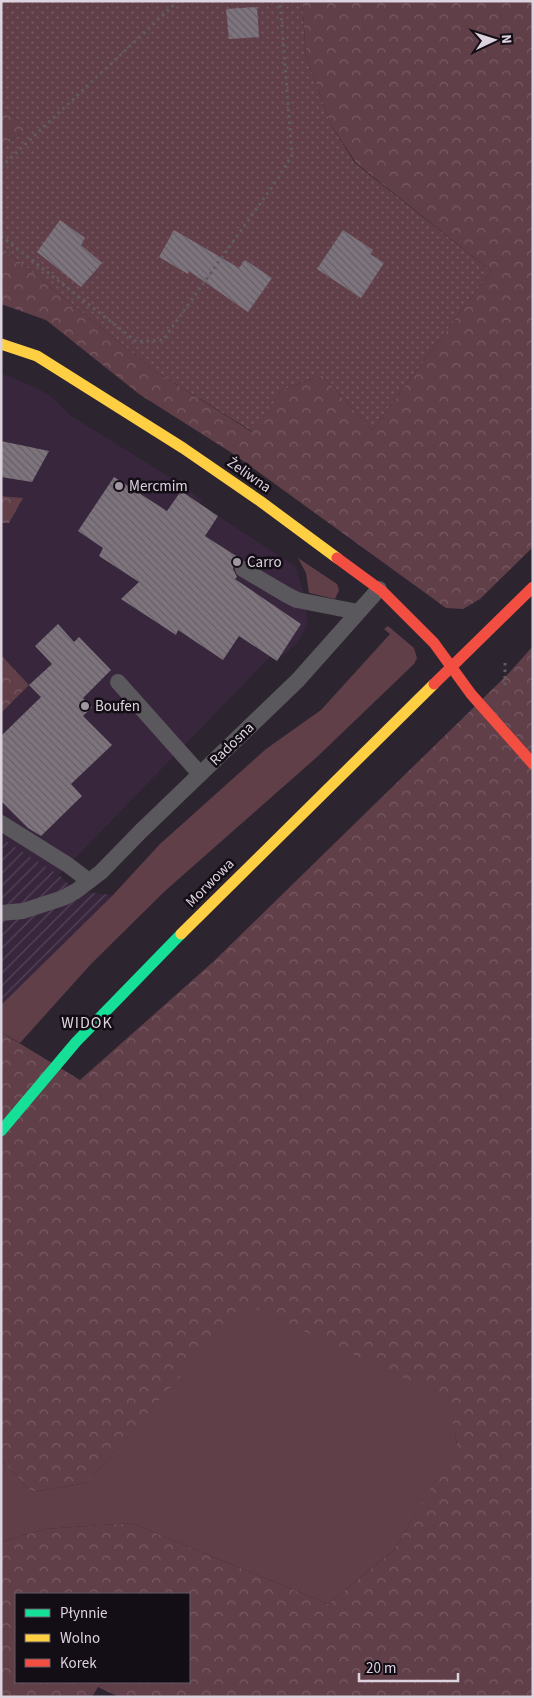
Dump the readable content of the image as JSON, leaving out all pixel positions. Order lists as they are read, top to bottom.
{
  "streets": {
    "main road": ["Żeliwna", "Morwowa"],
    "lane": ["Radosna"]
  },
  "crossings": [
    ["Żeliwna", "Radosna"],
    ["Żeliwna", "Morwowa"]
  ],
  "districts": ["WIDOK"],
  "places": ["Mercmim", "Carro", "Boufen"],
  "legend": ["Płynnie", "Wolno", "Korek"],
  "scale_bar": "20 m",
  "north": "right"
}
